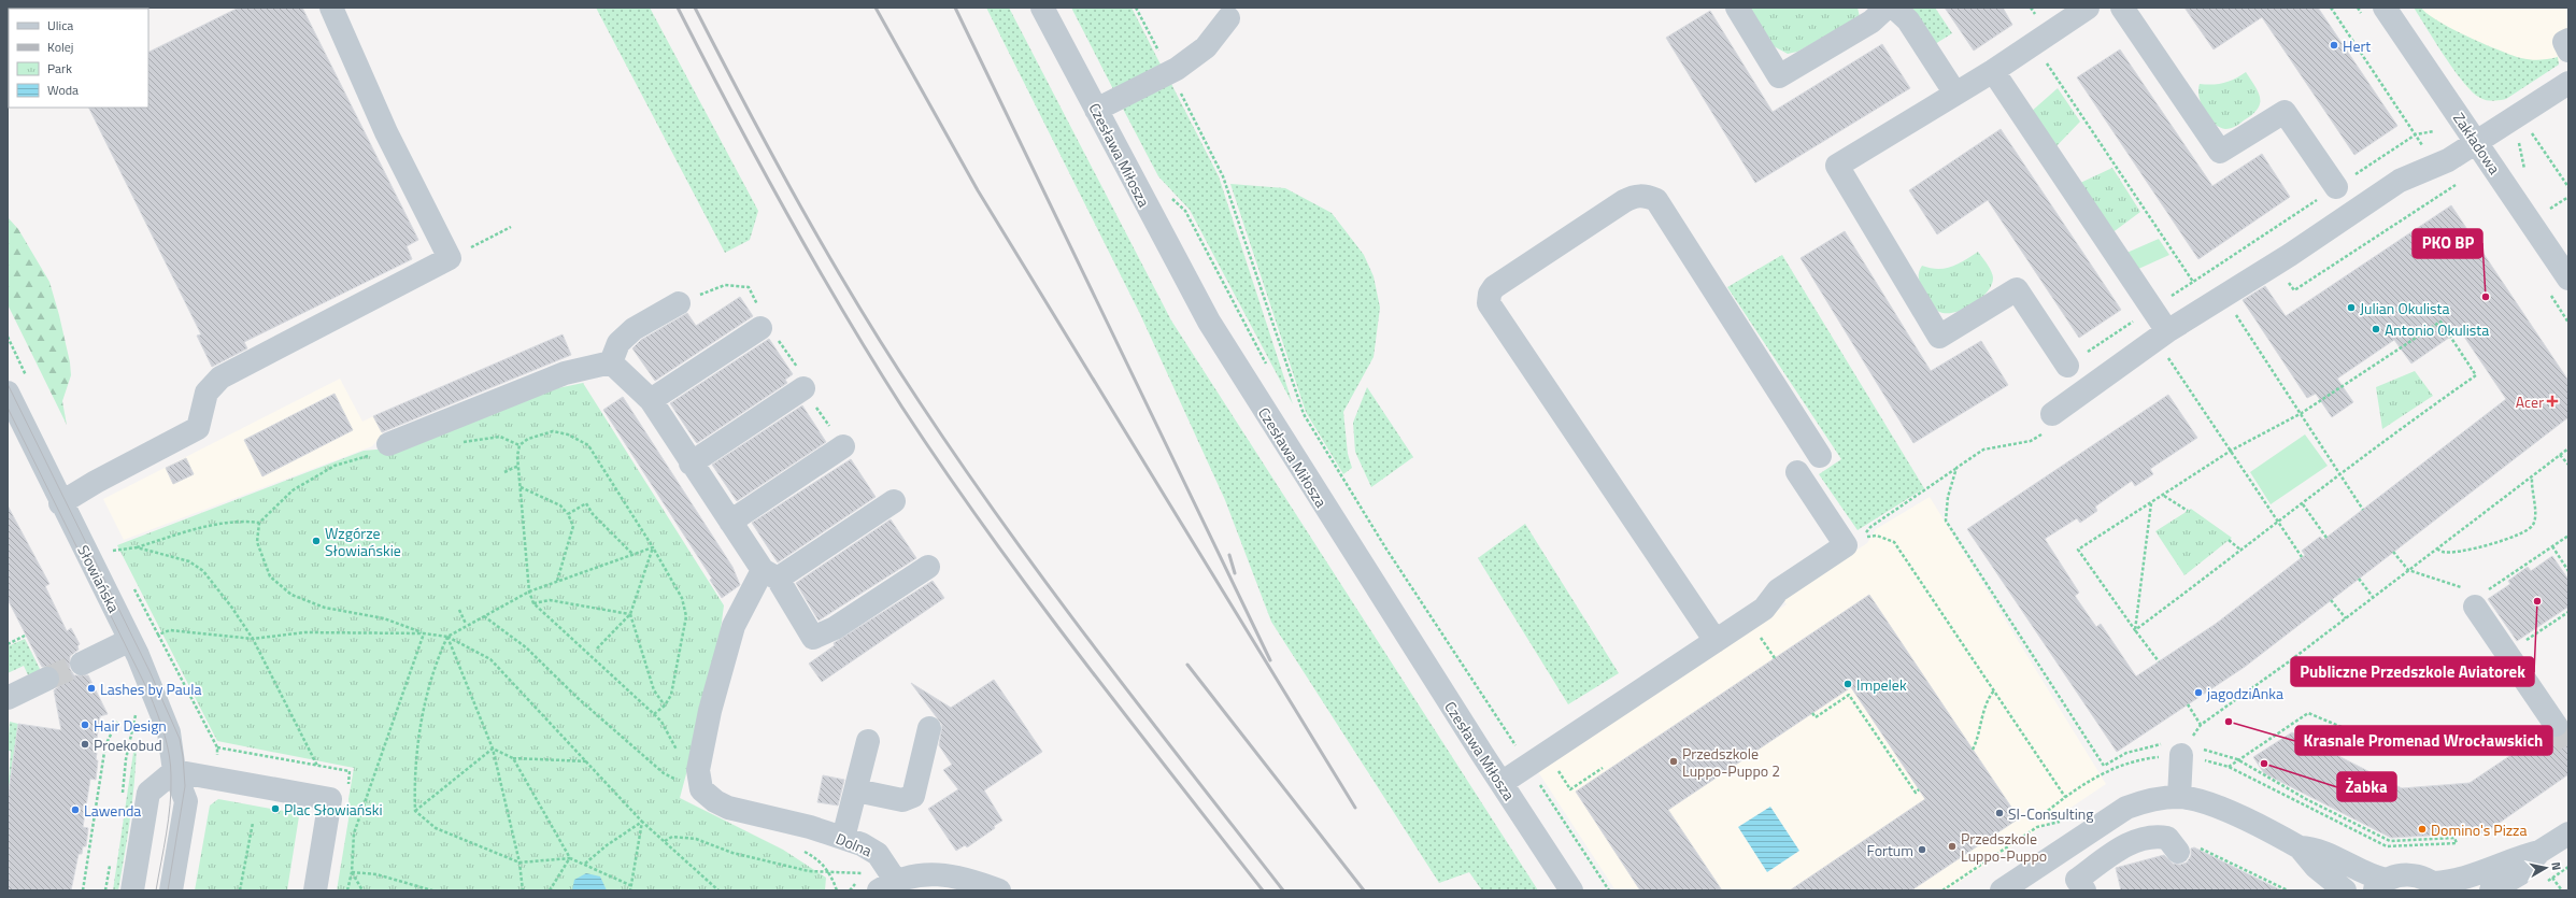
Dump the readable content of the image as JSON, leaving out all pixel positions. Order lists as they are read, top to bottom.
{
  "streets": {
    "street": [
      "Zakładowa",
      "Czesława Miłosza",
      "Słowiańska",
      "Dolna"
    ]
  },
  "places": {
    "other": [
      "Hert",
      "PKO BP",
      "Julian Okulista",
      "Antonio Okulista",
      "Wzgórze Słowiańskie",
      "Publiczne Przedszkole Aviatorek",
      "Impelek",
      "Lashes by Paula",
      "jagodziAnka",
      "Krasnale Promenad Wrocławskich",
      "Hair Design",
      "Proekobud",
      "Przedszkole Luppo-Puppo 2",
      "Żabka",
      "Plac Słowiański",
      "Lawenda",
      "SI-Consulting",
      "Domino's Pizza",
      "Przedszkole Luppo-Puppo",
      "Fortum"
    ],
    "health": ["Acer"]
  },
  "legend": [
    "Ulica",
    "Kolej",
    "Park",
    "Woda"
  ],
  "north": "right"
}
